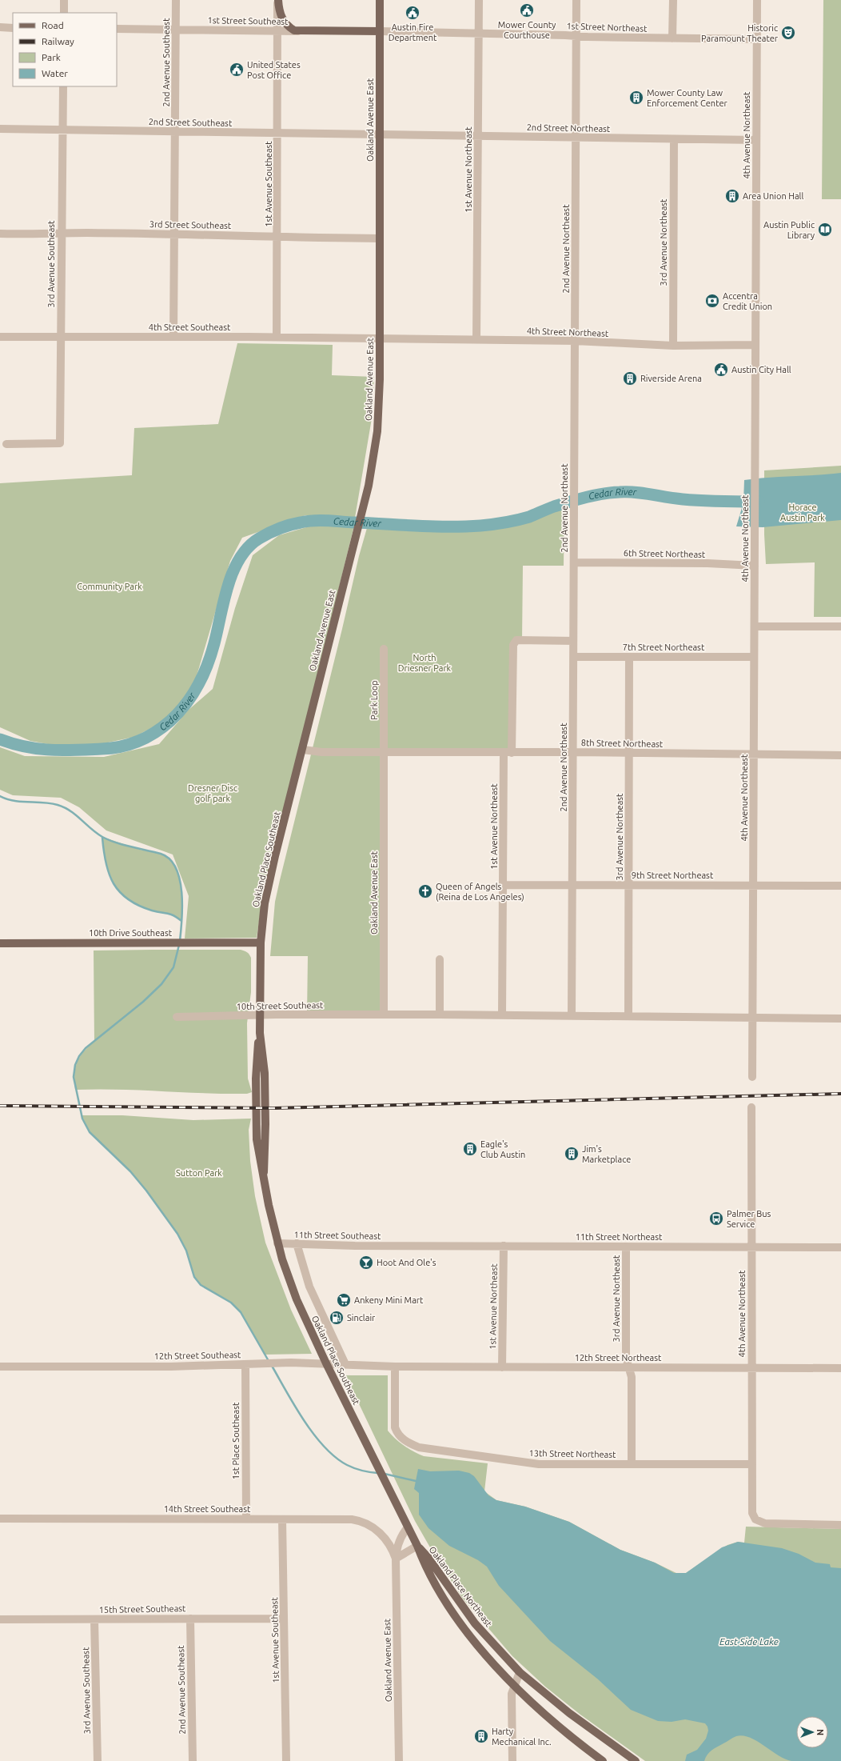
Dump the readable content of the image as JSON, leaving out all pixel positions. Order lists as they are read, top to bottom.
{
  "streets": {
    "main road": [
      "1st Street Southeast",
      "Oakland Avenue East",
      "Oakland Place Southeast",
      "10th Drive Southeast",
      "Oakland Place Northeast"
    ],
    "street": [
      "1st Street Northeast",
      "2nd Avenue Southeast",
      "2nd Street Southeast",
      "2nd Street Northeast",
      "4th Avenue Northeast",
      "1st Avenue Northeast",
      "1st Avenue Southeast",
      "3rd Street Southeast",
      "3rd Avenue Northeast",
      "2nd Avenue Northeast",
      "3rd Avenue Southeast",
      "4th Street Southeast",
      "4th Street Northeast",
      "6th Street Northeast",
      "7th Street Northeast",
      "Park Loop",
      "8th Street Northeast",
      "9th Street Northeast",
      "10th Street Southeast",
      "11th Street Southeast",
      "11th Street Northeast",
      "12th Street Southeast",
      "12th Street Northeast",
      "1st Place Southeast",
      "13th Street Northeast",
      "14th Street Southeast",
      "15th Street Southeast"
    ]
  },
  "crossings": [
    ["1st Street Southeast", "1st Street Northeast"],
    ["1st Street Southeast", "2nd Avenue Southeast"],
    ["1st Street Southeast", "Oakland Avenue East"],
    ["1st Street Southeast", "1st Avenue Southeast"],
    ["1st Street Northeast", "Oakland Avenue East"],
    ["1st Street Northeast", "4th Avenue Northeast"],
    ["1st Street Northeast", "1st Avenue Northeast"],
    ["1st Street Northeast", "2nd Avenue Northeast"],
    ["2nd Avenue Southeast", "2nd Street Southeast"],
    ["2nd Avenue Southeast", "3rd Street Southeast"],
    ["2nd Avenue Southeast", "4th Street Southeast"],
    ["2nd Avenue Southeast", "15th Street Southeast"],
    ["Oakland Avenue East", "2nd Street Southeast"],
    ["Oakland Avenue East", "2nd Street Northeast"],
    ["Oakland Avenue East", "3rd Street Southeast"],
    ["Oakland Avenue East", "4th Street Southeast"],
    ["Oakland Avenue East", "4th Street Northeast"],
    ["Oakland Avenue East", "Park Loop"],
    ["Oakland Avenue East", "8th Street Northeast"],
    ["Oakland Avenue East", "Oakland Place Southeast"],
    ["Oakland Avenue East", "10th Street Southeast"],
    ["Oakland Avenue East", "14th Street Southeast"],
    ["2nd Street Southeast", "2nd Street Northeast"],
    ["2nd Street Southeast", "1st Avenue Southeast"],
    ["2nd Street Southeast", "3rd Avenue Southeast"],
    ["2nd Street Northeast", "4th Avenue Northeast"],
    ["2nd Street Northeast", "1st Avenue Northeast"],
    ["2nd Street Northeast", "3rd Avenue Northeast"],
    ["2nd Street Northeast", "2nd Avenue Northeast"],
    ["4th Avenue Northeast", "4th Street Northeast"],
    ["4th Avenue Northeast", "6th Street Northeast"],
    ["4th Avenue Northeast", "7th Street Northeast"],
    ["4th Avenue Northeast", "8th Street Northeast"],
    ["4th Avenue Northeast", "9th Street Northeast"],
    ["4th Avenue Northeast", "10th Street Southeast"],
    ["4th Avenue Northeast", "11th Street Northeast"],
    ["4th Avenue Northeast", "12th Street Northeast"],
    ["4th Avenue Northeast", "13th Street Northeast"],
    ["1st Avenue Northeast", "2nd Avenue Northeast"],
    ["1st Avenue Northeast", "4th Street Northeast"],
    ["1st Avenue Northeast", "8th Street Northeast"],
    ["1st Avenue Northeast", "9th Street Northeast"],
    ["1st Avenue Northeast", "10th Street Southeast"],
    ["1st Avenue Northeast", "11th Street Northeast"],
    ["1st Avenue Northeast", "12th Street Northeast"],
    ["1st Avenue Southeast", "3rd Street Southeast"],
    ["1st Avenue Southeast", "4th Street Southeast"],
    ["1st Avenue Southeast", "14th Street Southeast"],
    ["1st Avenue Southeast", "15th Street Southeast"],
    ["3rd Street Southeast", "3rd Avenue Southeast"],
    ["3rd Avenue Northeast", "4th Street Northeast"],
    ["3rd Avenue Northeast", "7th Street Northeast"],
    ["3rd Avenue Northeast", "8th Street Northeast"],
    ["3rd Avenue Northeast", "9th Street Northeast"],
    ["3rd Avenue Northeast", "10th Street Southeast"],
    ["3rd Avenue Northeast", "11th Street Northeast"],
    ["3rd Avenue Northeast", "12th Street Northeast"],
    ["3rd Avenue Northeast", "13th Street Northeast"],
    ["2nd Avenue Northeast", "4th Street Northeast"],
    ["2nd Avenue Northeast", "6th Street Northeast"],
    ["2nd Avenue Northeast", "7th Street Northeast"],
    ["2nd Avenue Northeast", "8th Street Northeast"],
    ["2nd Avenue Northeast", "9th Street Northeast"],
    ["2nd Avenue Northeast", "10th Street Southeast"],
    ["3rd Avenue Southeast", "4th Street Southeast"],
    ["3rd Avenue Southeast", "15th Street Southeast"],
    ["4th Street Southeast", "4th Street Northeast"],
    ["Park Loop", "8th Street Northeast"],
    ["8th Street Northeast", "Oakland Place Southeast"],
    ["Oakland Place Southeast", "10th Drive Southeast"],
    ["Oakland Place Southeast", "10th Street Southeast"],
    ["Oakland Place Southeast", "11th Street Southeast"],
    ["Oakland Place Southeast", "12th Street Southeast"],
    ["Oakland Place Southeast", "Oakland Place Northeast"],
    ["11th Street Southeast", "11th Street Northeast"],
    ["12th Street Southeast", "12th Street Northeast"],
    ["12th Street Southeast", "1st Place Southeast"],
    ["12th Street Southeast", "13th Street Northeast"],
    ["12th Street Northeast", "13th Street Northeast"],
    ["1st Place Southeast", "14th Street Southeast"]
  ],
  "water": ["Cedar River", "East Side Lake"],
  "parks": [
    "Horace Austin Park",
    "Community Park",
    "North Driesner Park",
    "Dresner Disc golf park",
    "Sutton Park"
  ],
  "places": {
    "public building": [
      "Mower County Courthouse",
      "Austin Fire Department",
      "United States Post Office",
      "Austin City Hall"
    ],
    "theatre": ["Historic Paramount Theater"],
    "building": [
      "Mower County Law Enforcement Center",
      "Area Union Hall",
      "Riverside Arena",
      "Eagle's Club Austin",
      "Jim's Marketplace",
      "Harty Mechanical Inc."
    ],
    "library": ["Austin Public Library"],
    "bank": ["Accentra Credit Union"],
    "church": ["Queen of Angels (Reina de Los Angeles)"],
    "bus stop": ["Palmer Bus Service"],
    "bar": ["Hoot And Ole's"],
    "supermarket": ["Ankeny Mini Mart"],
    "fuel station": ["Sinclair"]
  },
  "legend": [
    "Road",
    "Railway",
    "Park",
    "Water"
  ],
  "north": "right"
}
